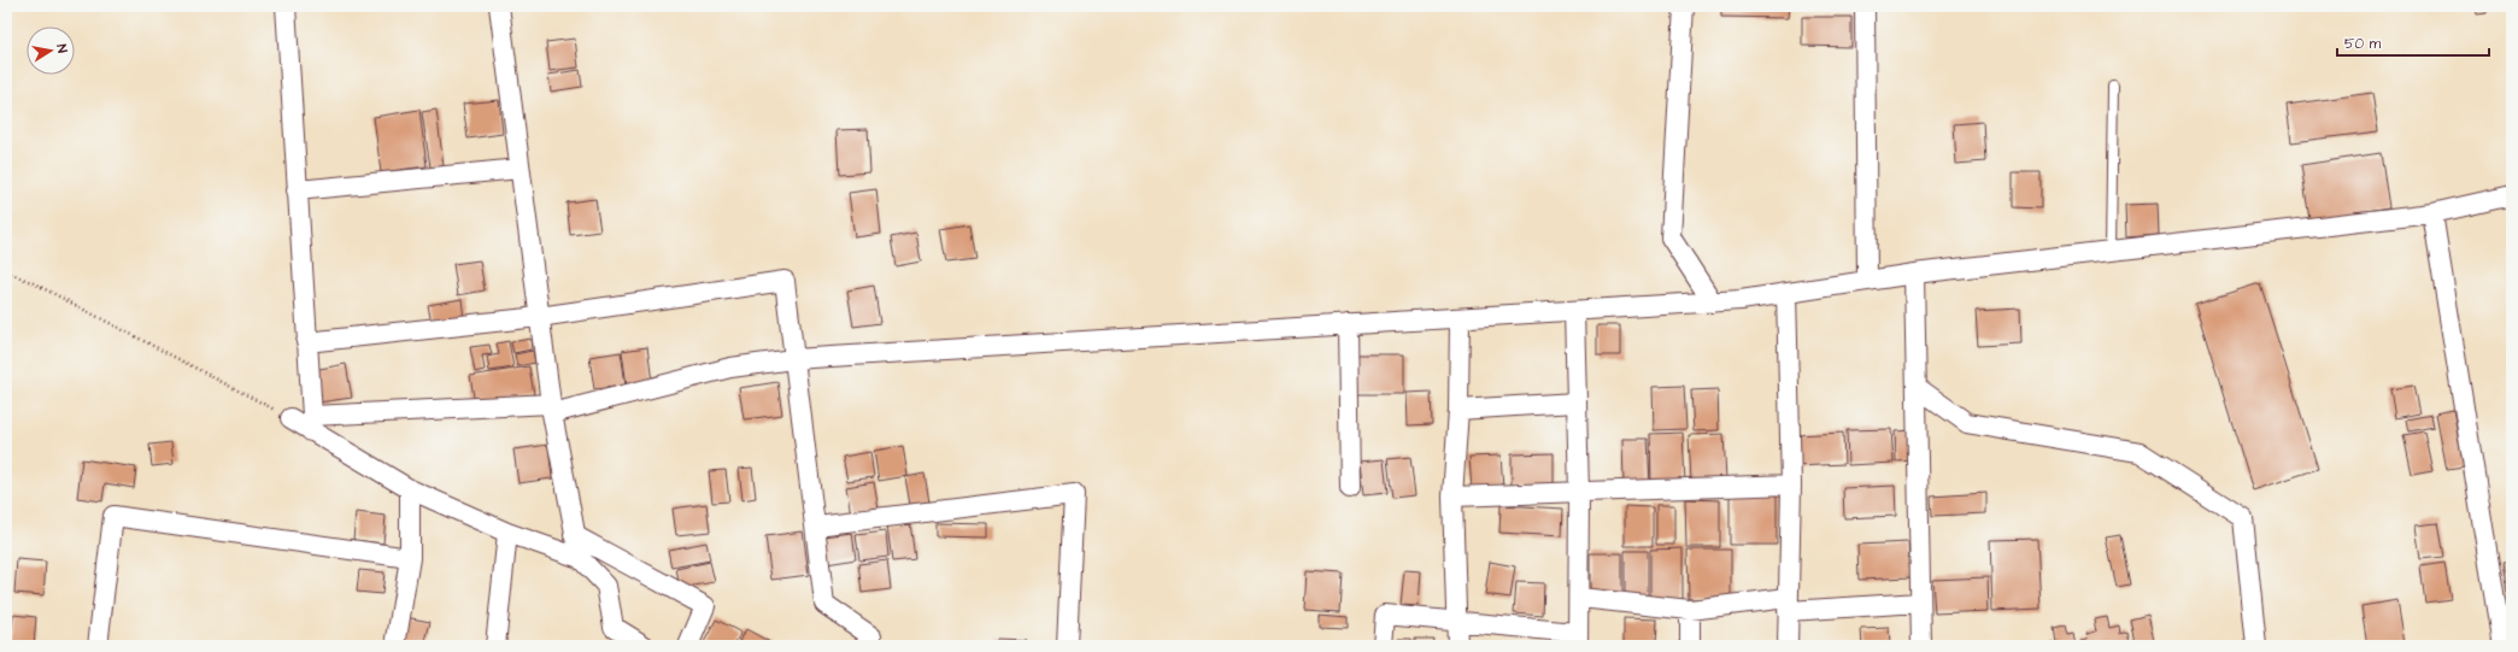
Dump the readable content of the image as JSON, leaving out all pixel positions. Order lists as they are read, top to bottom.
{
  "scale_bar": "50 m",
  "north": "right"
}
